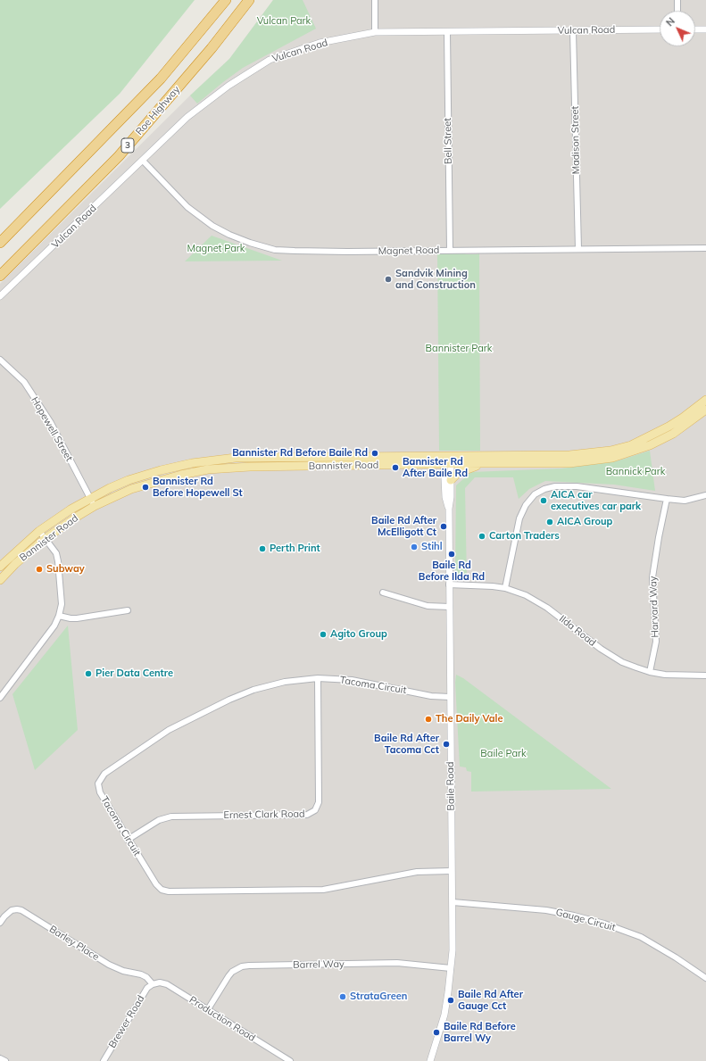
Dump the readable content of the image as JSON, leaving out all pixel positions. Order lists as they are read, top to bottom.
{
  "streets": {
    "highway": ["Roe Highway", "3"],
    "main road": ["Bannister Road"],
    "street": [
      "Vulcan Road",
      "Madison Street",
      "Bell Street",
      "Magnet Road",
      "Hopewell Street",
      "Harvard Way",
      "Ilda Road",
      "Tacoma Circuit",
      "Baile Road",
      "Ernest Clark Road",
      "Gauge Circuit",
      "Barley Place",
      "Barrel Way",
      "Production Road",
      "Brewer Road"
    ]
  },
  "crossings": [
    ["Vulcan Road", "Madison Street"],
    ["Vulcan Road", "Bell Street"],
    ["Vulcan Road", "Magnet Road"],
    ["Madison Street", "Magnet Road"],
    ["Bell Street", "Magnet Road"],
    ["Hopewell Street", "Bannister Road"],
    ["Bannister Road", "Baile Road"],
    ["Harvard Way", "Ilda Road"],
    ["Ilda Road", "Baile Road"],
    ["Tacoma Circuit", "Baile Road"],
    ["Tacoma Circuit", "Ernest Clark Road"],
    ["Baile Road", "Gauge Circuit"],
    ["Baile Road", "Barrel Way"],
    ["Barley Place", "Production Road"],
    ["Barley Place", "Brewer Road"],
    ["Barrel Way", "Production Road"],
    ["Production Road", "Brewer Road"]
  ],
  "parks": [
    "Vulcan Park",
    "Magnet Park",
    "Bannister Park",
    "Bannick Park",
    "Baile Park"
  ],
  "places": [
    "Sandvik Mining and Construction",
    "Bannister Rd Before Baile Rd",
    "Bannister Rd After Baile Rd",
    "Bannister Rd Before Hopewell St",
    "AICA car executives car park",
    "AICA Group",
    "Baile Rd After McElligott Ct",
    "Carton Traders",
    "Stihl",
    "Perth Print",
    "Baile Rd Before Ilda Rd",
    "Subway",
    "Agito Group",
    "Pier Data Centre",
    "The Daily Vale",
    "Baile Rd After Tacoma Cct",
    "StrataGreen",
    "Baile Rd After Gauge Cct",
    "Baile Rd Before Barrel Wy"
  ],
  "north": "top left"
}
